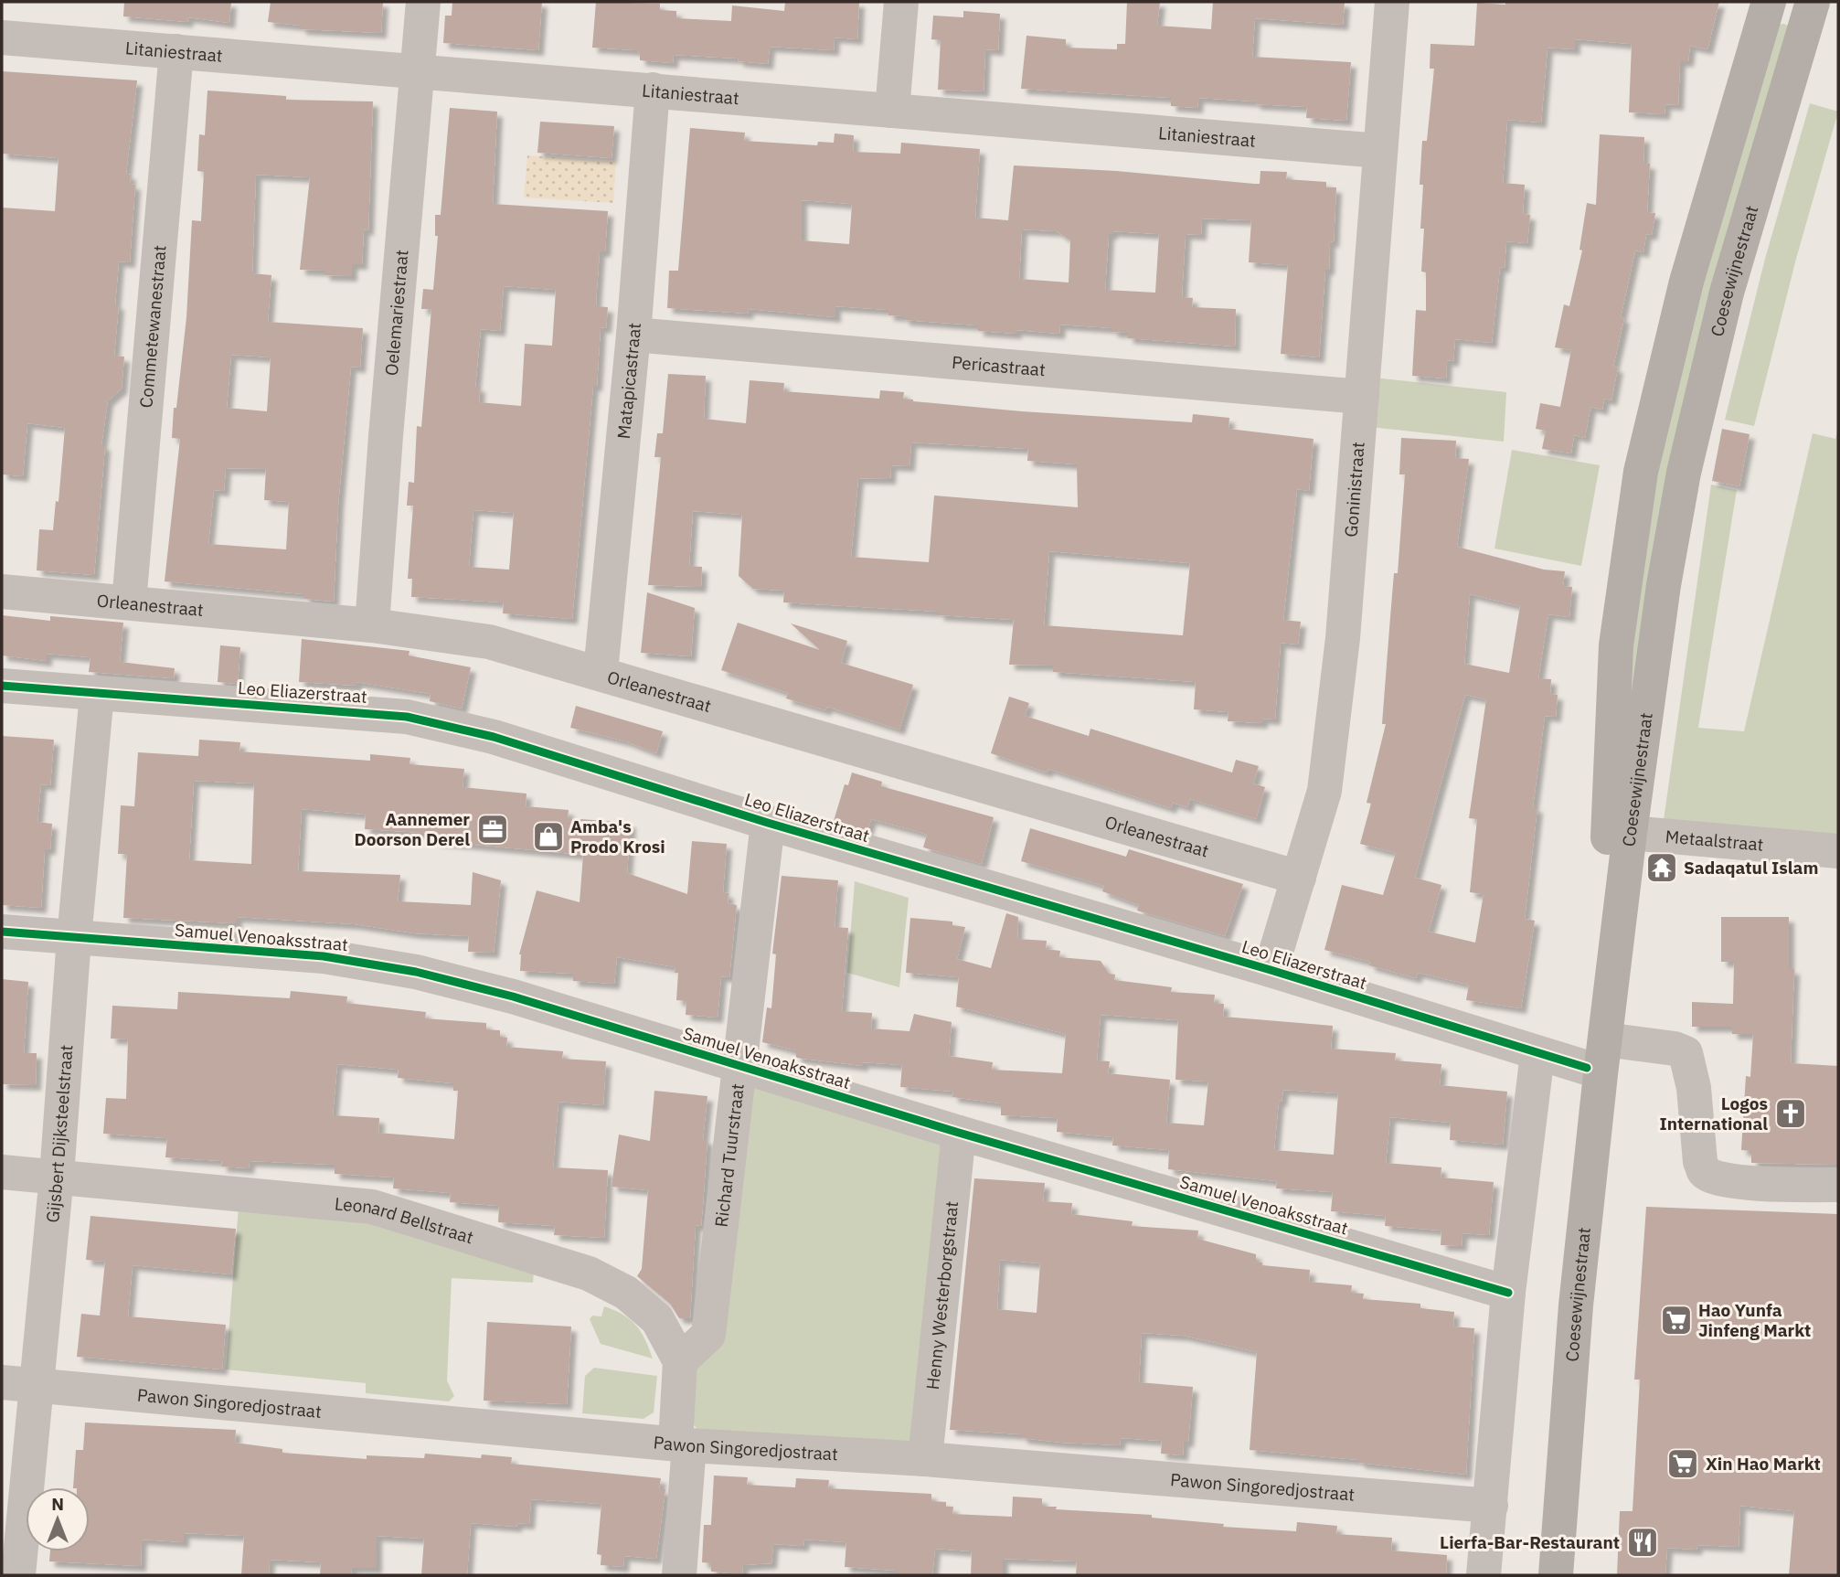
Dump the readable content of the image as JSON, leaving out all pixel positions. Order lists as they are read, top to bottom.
{
  "streets": {
    "main road": ["Coesewijnestraat"],
    "street": [
      "Litaniestraat",
      "Oelemariestraat",
      "Commetewanestraat",
      "Pericastraat",
      "Matapicastraat",
      "Goninistraat",
      "Orleanestraat",
      "Leo Eliazerstraat",
      "Metaalstraat",
      "Samuel Venoaksstraat",
      "Gijsbert Dijksteelstraat",
      "Richard Tuurstraat",
      "Leonard Bellstraat",
      "Henny Westerborgstraat",
      "Pawon Singoredjostraat"
    ]
  },
  "crossings": [
    ["Litaniestraat", "Oelemariestraat"],
    ["Litaniestraat", "Commetewanestraat"],
    ["Litaniestraat", "Matapicastraat"],
    ["Litaniestraat", "Goninistraat"],
    ["Coesewijnestraat", "Leo Eliazerstraat"],
    ["Coesewijnestraat", "Metaalstraat"],
    ["Oelemariestraat", "Orleanestraat"],
    ["Commetewanestraat", "Orleanestraat"],
    ["Pericastraat", "Matapicastraat"],
    ["Pericastraat", "Goninistraat"],
    ["Matapicastraat", "Orleanestraat"],
    ["Goninistraat", "Orleanestraat"],
    ["Goninistraat", "Leo Eliazerstraat"],
    ["Leo Eliazerstraat", "Gijsbert Dijksteelstraat"],
    ["Leo Eliazerstraat", "Richard Tuurstraat"],
    ["Samuel Venoaksstraat", "Gijsbert Dijksteelstraat"],
    ["Samuel Venoaksstraat", "Richard Tuurstraat"],
    ["Samuel Venoaksstraat", "Henny Westerborgstraat"],
    ["Gijsbert Dijksteelstraat", "Leonard Bellstraat"],
    ["Gijsbert Dijksteelstraat", "Pawon Singoredjostraat"],
    ["Richard Tuurstraat", "Leonard Bellstraat"],
    ["Henny Westerborgstraat", "Pawon Singoredjostraat"]
  ],
  "places": {
    "office": ["Aannemer Doorson Derel"],
    "shop": ["Amba's Prodo Krosi"],
    "temple": ["Sadaqatul Islam"],
    "church": ["Logos International"],
    "supermarket": ["Hao Yunfa Jinfeng Markt", "Xin Hao Markt"],
    "restaurant": ["Lierfa-Bar-Restaurant"]
  },
  "north": "top"
}
